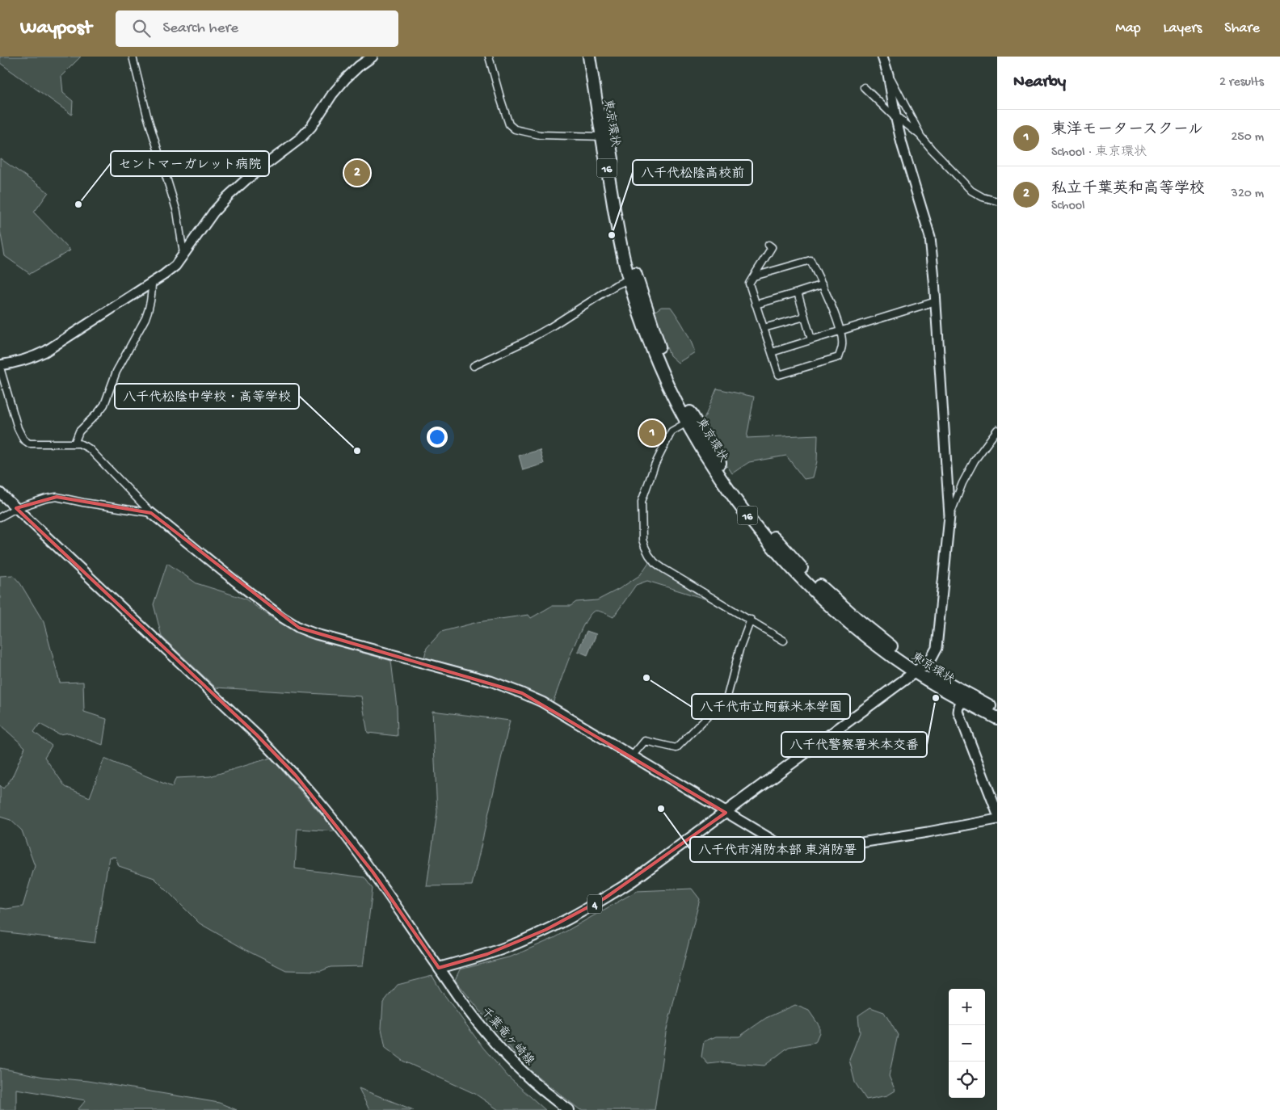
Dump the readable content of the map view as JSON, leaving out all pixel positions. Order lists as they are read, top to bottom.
{
  "streets": {
    "highway": ["東京環状", "16"],
    "main road": ["4", "千葉竜ヶ崎線"]
  },
  "crossings": [
    ["東京環状", "4"],
    ["4", "千葉竜ヶ崎線"]
  ],
  "places": [
    "セントマーガレット病院",
    "八千代松陰高校前",
    "八千代松陰中学校・高等学校",
    "八千代市立阿蘇米本学園",
    "八千代警察署米本交番",
    "八千代市消防本部 東消防署"
  ],
  "page": {
    "header": "Waypost",
    "search": "Search here",
    "nav": ["Map", "Layers", "Share"],
    "heading": ["Nearby", "2 results"],
    "list": [
      {
        "mark": "1",
        "name": "東洋モータースクール",
        "note": "School · 東京環状",
        "value": "250 m"
      },
      {
        "mark": "2",
        "name": "私立千葉英和高等学校",
        "note": "School",
        "value": "320 m"
      }
    ],
    "pins": ["2", "1"],
    "map_buttons": ["+", "−"]
  }
}
